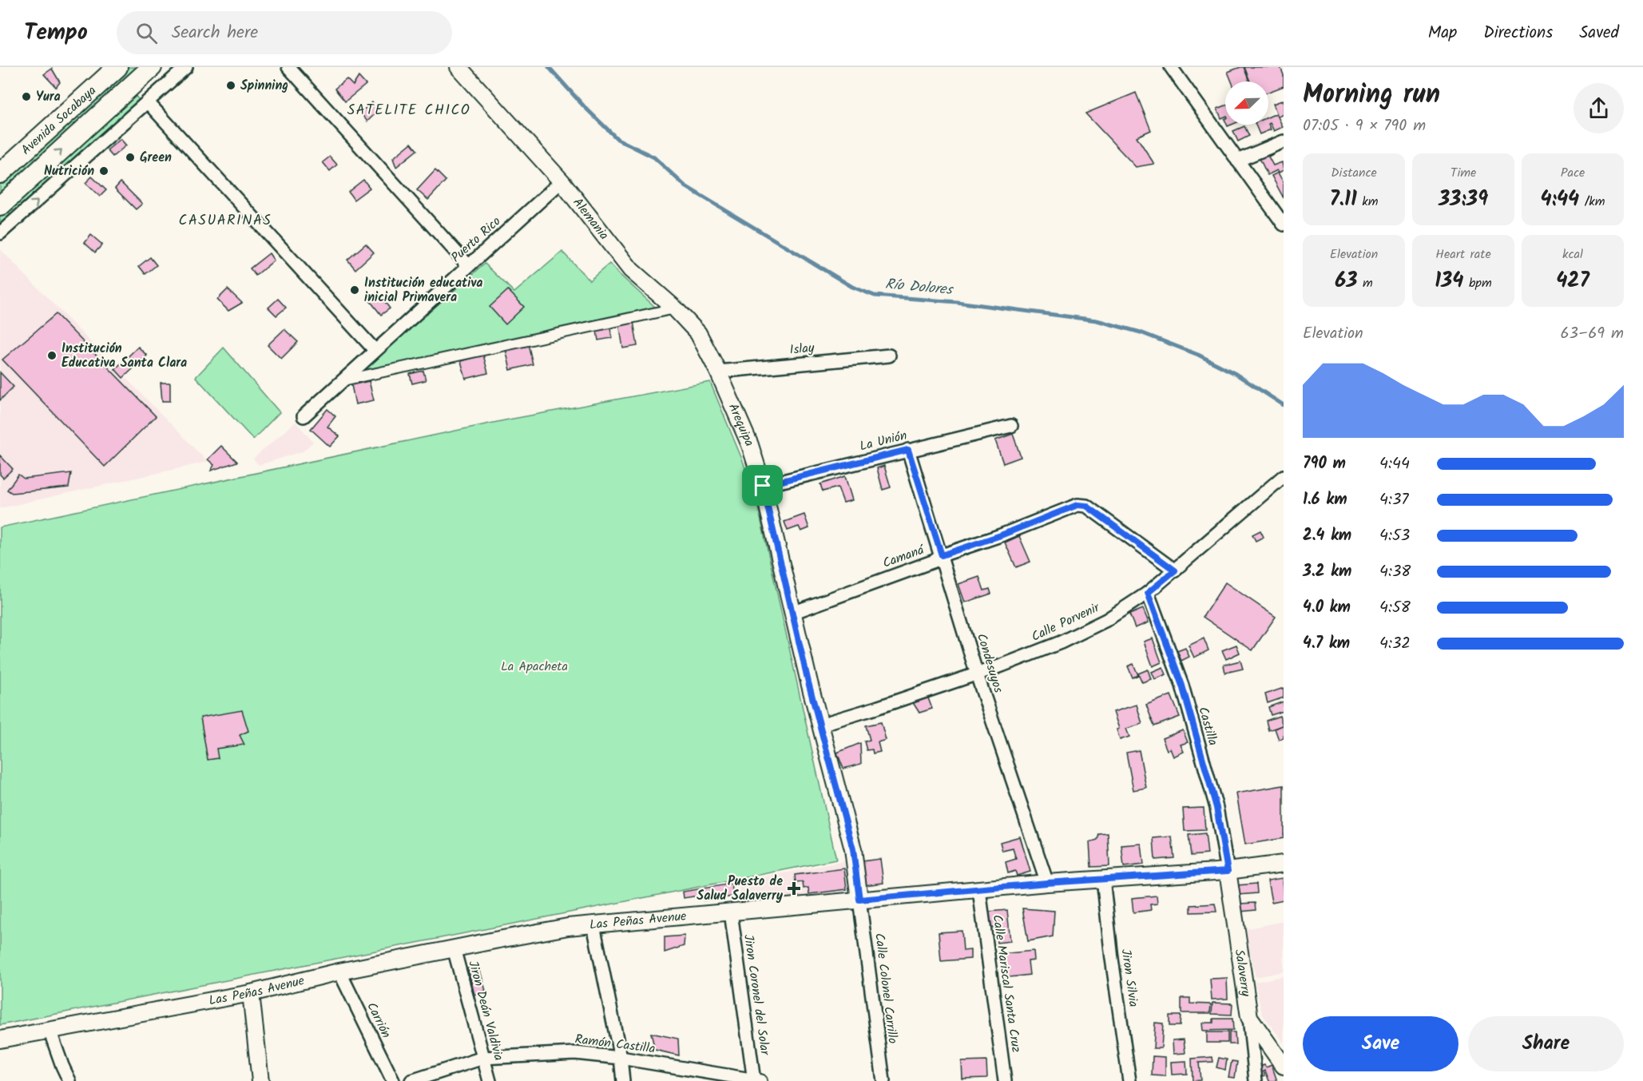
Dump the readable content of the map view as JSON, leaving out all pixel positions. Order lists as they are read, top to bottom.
{
  "streets": {
    "main road": ["Avenida Socabaya"],
    "street": [
      "Alemania",
      "Puerto Rico",
      "Islay",
      "Arequipa",
      "La Unión",
      "Camaná",
      "Calle Porvenir",
      "Condesuyos",
      "Castilla",
      "Las Peñas Avenue",
      "Salaverry",
      "Jiron Silvia",
      "Calle Mariscal Santa Cruz",
      "Calle Colonel Carrillo",
      "Jiron Coronel del Solar",
      "Jiron Deán Valdivia",
      "Carrión",
      "Ramón Castilla"
    ]
  },
  "crossings": [
    ["Alemania", "Puerto Rico"],
    ["Alemania", "Islay"],
    ["Alemania", "Arequipa"],
    ["Islay", "Arequipa"],
    ["Arequipa", "La Unión"],
    ["Arequipa", "Camaná"],
    ["Arequipa", "Calle Porvenir"],
    ["Arequipa", "Las Peñas Avenue"],
    ["Arequipa", "Calle Colonel Carrillo"],
    ["La Unión", "Condesuyos"],
    ["Camaná", "Calle Porvenir"],
    ["Camaná", "Condesuyos"],
    ["Calle Porvenir", "Condesuyos"],
    ["Calle Porvenir", "Castilla"],
    ["Condesuyos", "Las Peñas Avenue"],
    ["Castilla", "Las Peñas Avenue"],
    ["Castilla", "Salaverry"],
    ["Las Peñas Avenue", "Salaverry"],
    ["Las Peñas Avenue", "Jiron Silvia"],
    ["Las Peñas Avenue", "Calle Mariscal Santa Cruz"],
    ["Las Peñas Avenue", "Calle Colonel Carrillo"],
    ["Las Peñas Avenue", "Jiron Coronel del Solar"],
    ["Las Peñas Avenue", "Jiron Deán Valdivia"],
    ["Las Peñas Avenue", "Carrión"],
    ["Jiron Coronel del Solar", "Ramón Castilla"],
    ["Jiron Deán Valdivia", "Ramón Castilla"]
  ],
  "districts": ["SATELITE CHICO", "CASUARINAS"],
  "water": ["Río Dolores"],
  "parks": ["La Apacheta"],
  "places": {
    "other": [
      "Spinning",
      "Yura",
      "Green",
      "Nutrición",
      "Institución educativa inicial Primavera",
      "Institución Educativa Santa Clara"
    ],
    "health": ["Puesto de Salud Salaverry"]
  },
  "north": "bottom left",
  "page": {
    "header": "Tempo",
    "search": "Search here",
    "nav": ["Map", "Directions", "Saved"],
    "heading": ["Morning run", "07:05 · 9 × 790 m"],
    "stats": [
      ["Distance", "7.11 km"],
      ["Time", "33:39"],
      ["Pace", "4:44 /km"],
      ["Elevation", "63 m"],
      ["Heart rate", "134 bpm"],
      ["kcal", "427"]
    ],
    "chart": ["Elevation", "63–69 m"],
    "list": [
      {
        "name": "790 m",
        "note": "4:44"
      },
      {
        "name": "1.6 km",
        "note": "4:37"
      },
      {
        "name": "2.4 km",
        "note": "4:53"
      },
      {
        "name": "3.2 km",
        "note": "4:38"
      },
      {
        "name": "4.0 km",
        "note": "4:58"
      },
      {
        "name": "4.7 km",
        "note": "4:32"
      }
    ],
    "buttons": ["Save", "Share"]
  }
}
